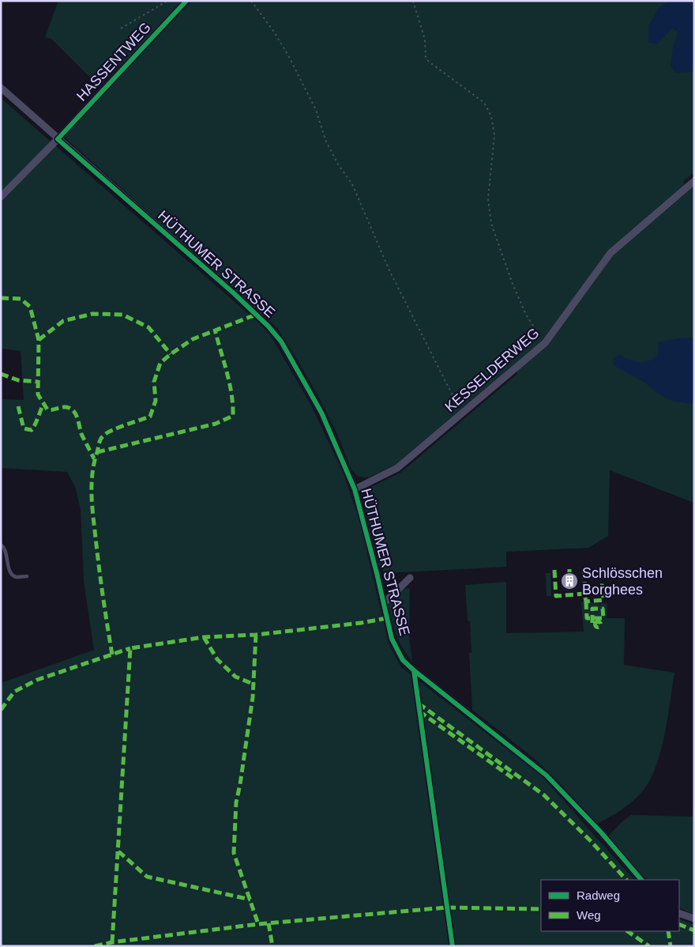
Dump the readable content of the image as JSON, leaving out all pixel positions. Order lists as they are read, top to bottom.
{
  "streets": {
    "street": ["HASSENTWEG", "HÜTHUMER STRASSE", "KESSELDERWEG"]
  },
  "crossings": [
    ["HASSENTWEG", "HÜTHUMER STRASSE"],
    ["HÜTHUMER STRASSE", "KESSELDERWEG"]
  ],
  "places": {
    "building": ["Schlösschen Borghees"]
  },
  "legend": ["Radweg", "Weg"]
}
